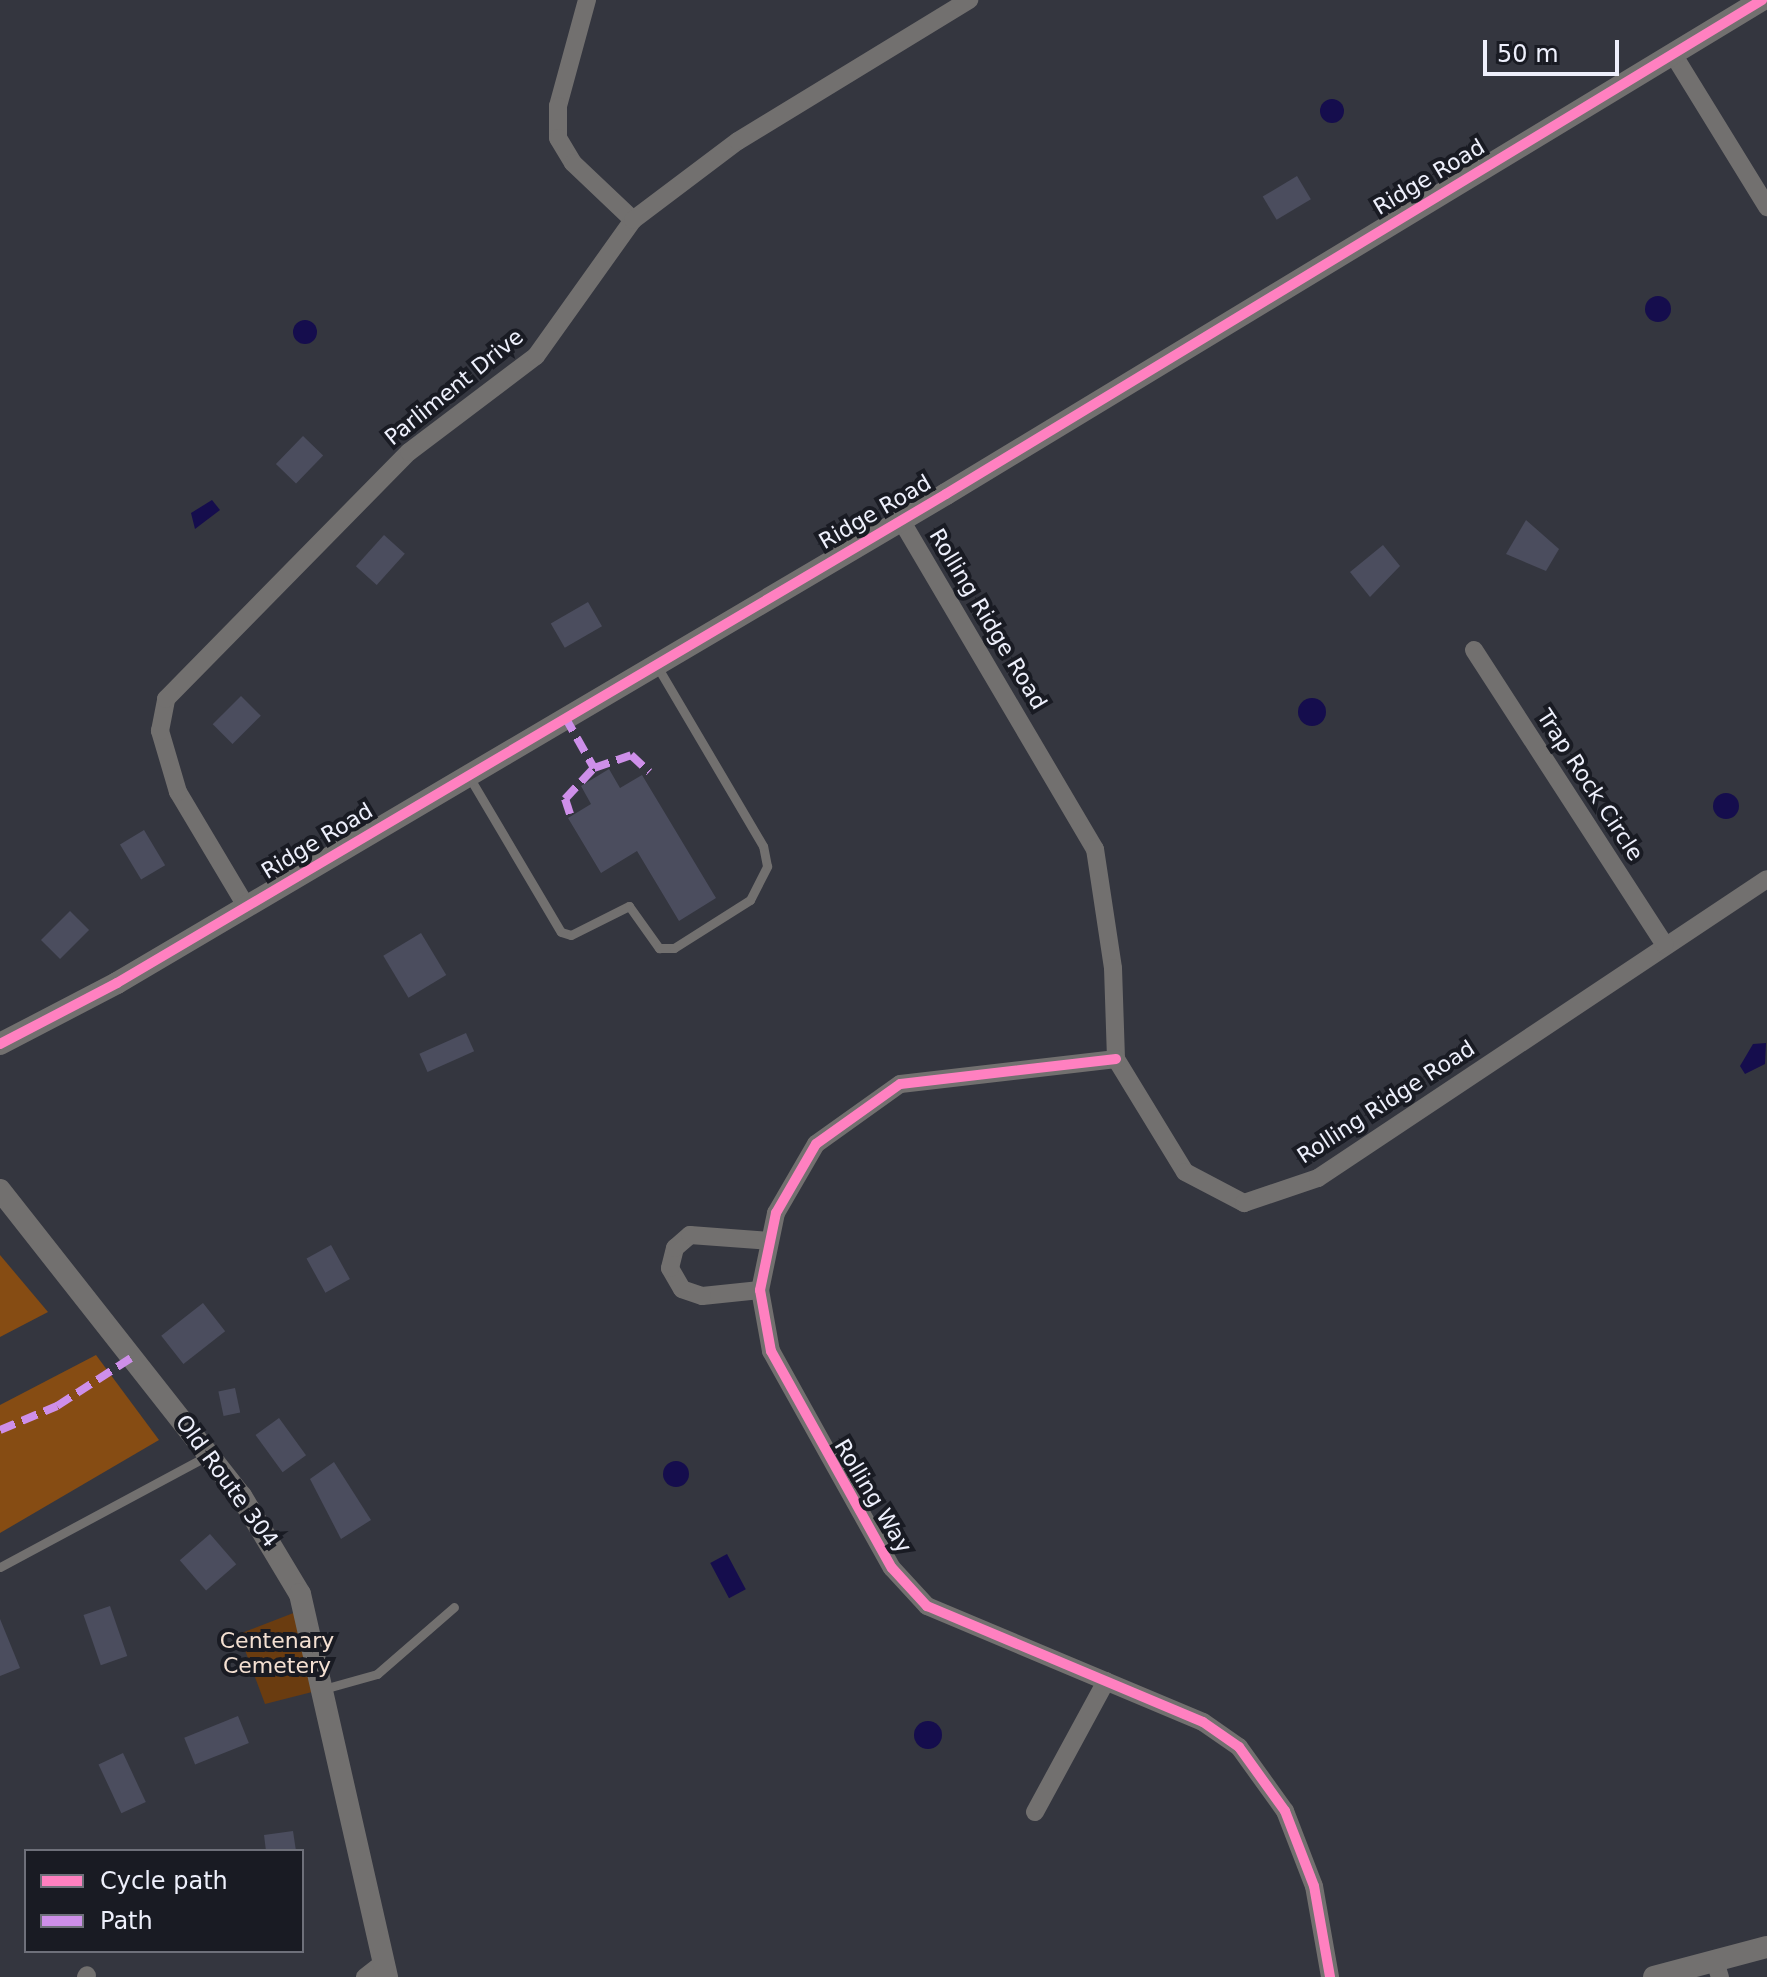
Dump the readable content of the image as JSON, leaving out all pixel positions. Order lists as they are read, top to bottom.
{
  "streets": {
    "street": [
      "Ridge Road",
      "Parliment Drive",
      "Rolling Ridge Road",
      "Trap Rock Circle",
      "Old Route 304",
      "Rolling Way"
    ]
  },
  "crossings": [
    ["Ridge Road", "Parliment Drive"],
    ["Ridge Road", "Rolling Ridge Road"],
    ["Rolling Ridge Road", "Trap Rock Circle"],
    ["Rolling Ridge Road", "Rolling Way"]
  ],
  "parks": ["Centenary Cemetery"],
  "legend": ["Cycle path", "Path"],
  "scale_bar": "50 m"
}
